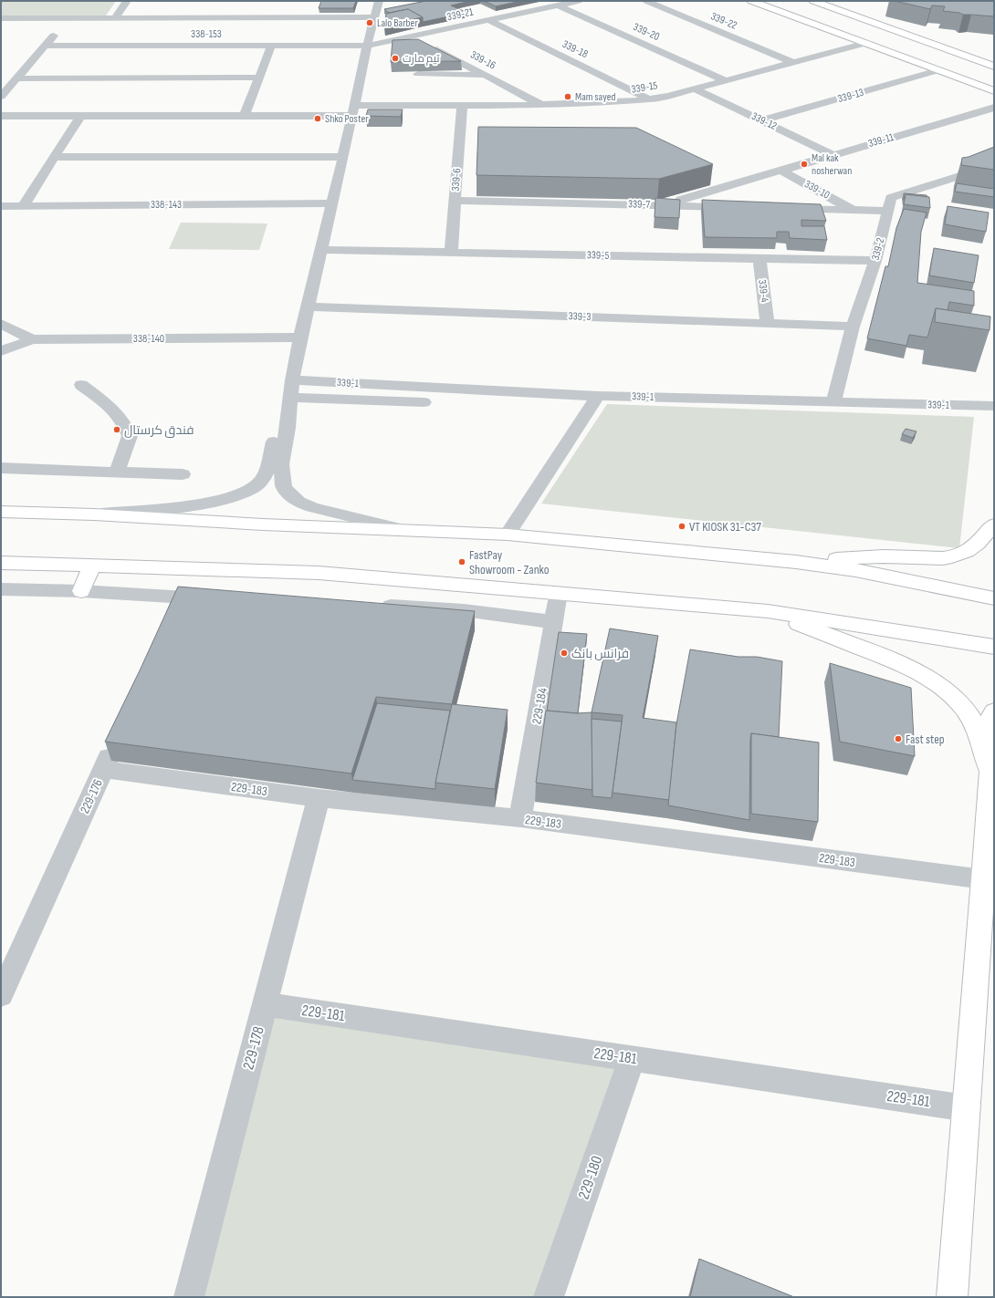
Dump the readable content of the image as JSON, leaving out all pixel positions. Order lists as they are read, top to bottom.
{
  "streets": {
    "street": [
      "339-21",
      "339-22",
      "339-20",
      "338-153",
      "339-18",
      "339-16",
      "339-15",
      "339-13",
      "339-12",
      "339-11",
      "339-6",
      "339-10",
      "338-143",
      "339-7",
      "339-2",
      "339-5",
      "339-4",
      "339-3",
      "338-140",
      "339-1",
      "229-184",
      "229-183",
      "229-176",
      "229-181",
      "229-178",
      "229-180"
    ]
  },
  "crossings": [
    ["339-21", "339-20"],
    ["339-21", "338-153"],
    ["339-21", "339-18"],
    ["339-21", "339-16"],
    ["339-22", "339-15"],
    ["339-20", "339-15"],
    ["339-18", "339-15"],
    ["339-16", "339-15"],
    ["339-15", "339-12"],
    ["339-15", "339-6"],
    ["339-13", "339-12"],
    ["339-12", "339-11"],
    ["339-11", "339-10"],
    ["339-11", "339-7"],
    ["339-6", "339-7"],
    ["339-6", "339-5"],
    ["339-2", "339-5"],
    ["339-2", "339-3"],
    ["339-2", "339-1"],
    ["339-5", "339-4"],
    ["339-4", "339-3"],
    ["229-184", "229-183"],
    ["229-183", "229-176"],
    ["229-183", "229-178"],
    ["229-181", "229-178"],
    ["229-181", "229-180"]
  ],
  "places": [
    "Lalo Barber",
    "تيم مارت",
    "Mam sayed",
    "Shko Poster",
    "Mal kak nosherwan",
    "فندق کرستال",
    "VT KIOSK 31-C37",
    "FastPay Showroom - Zanko",
    "فرانس بانک",
    "Fast step"
  ]
}
